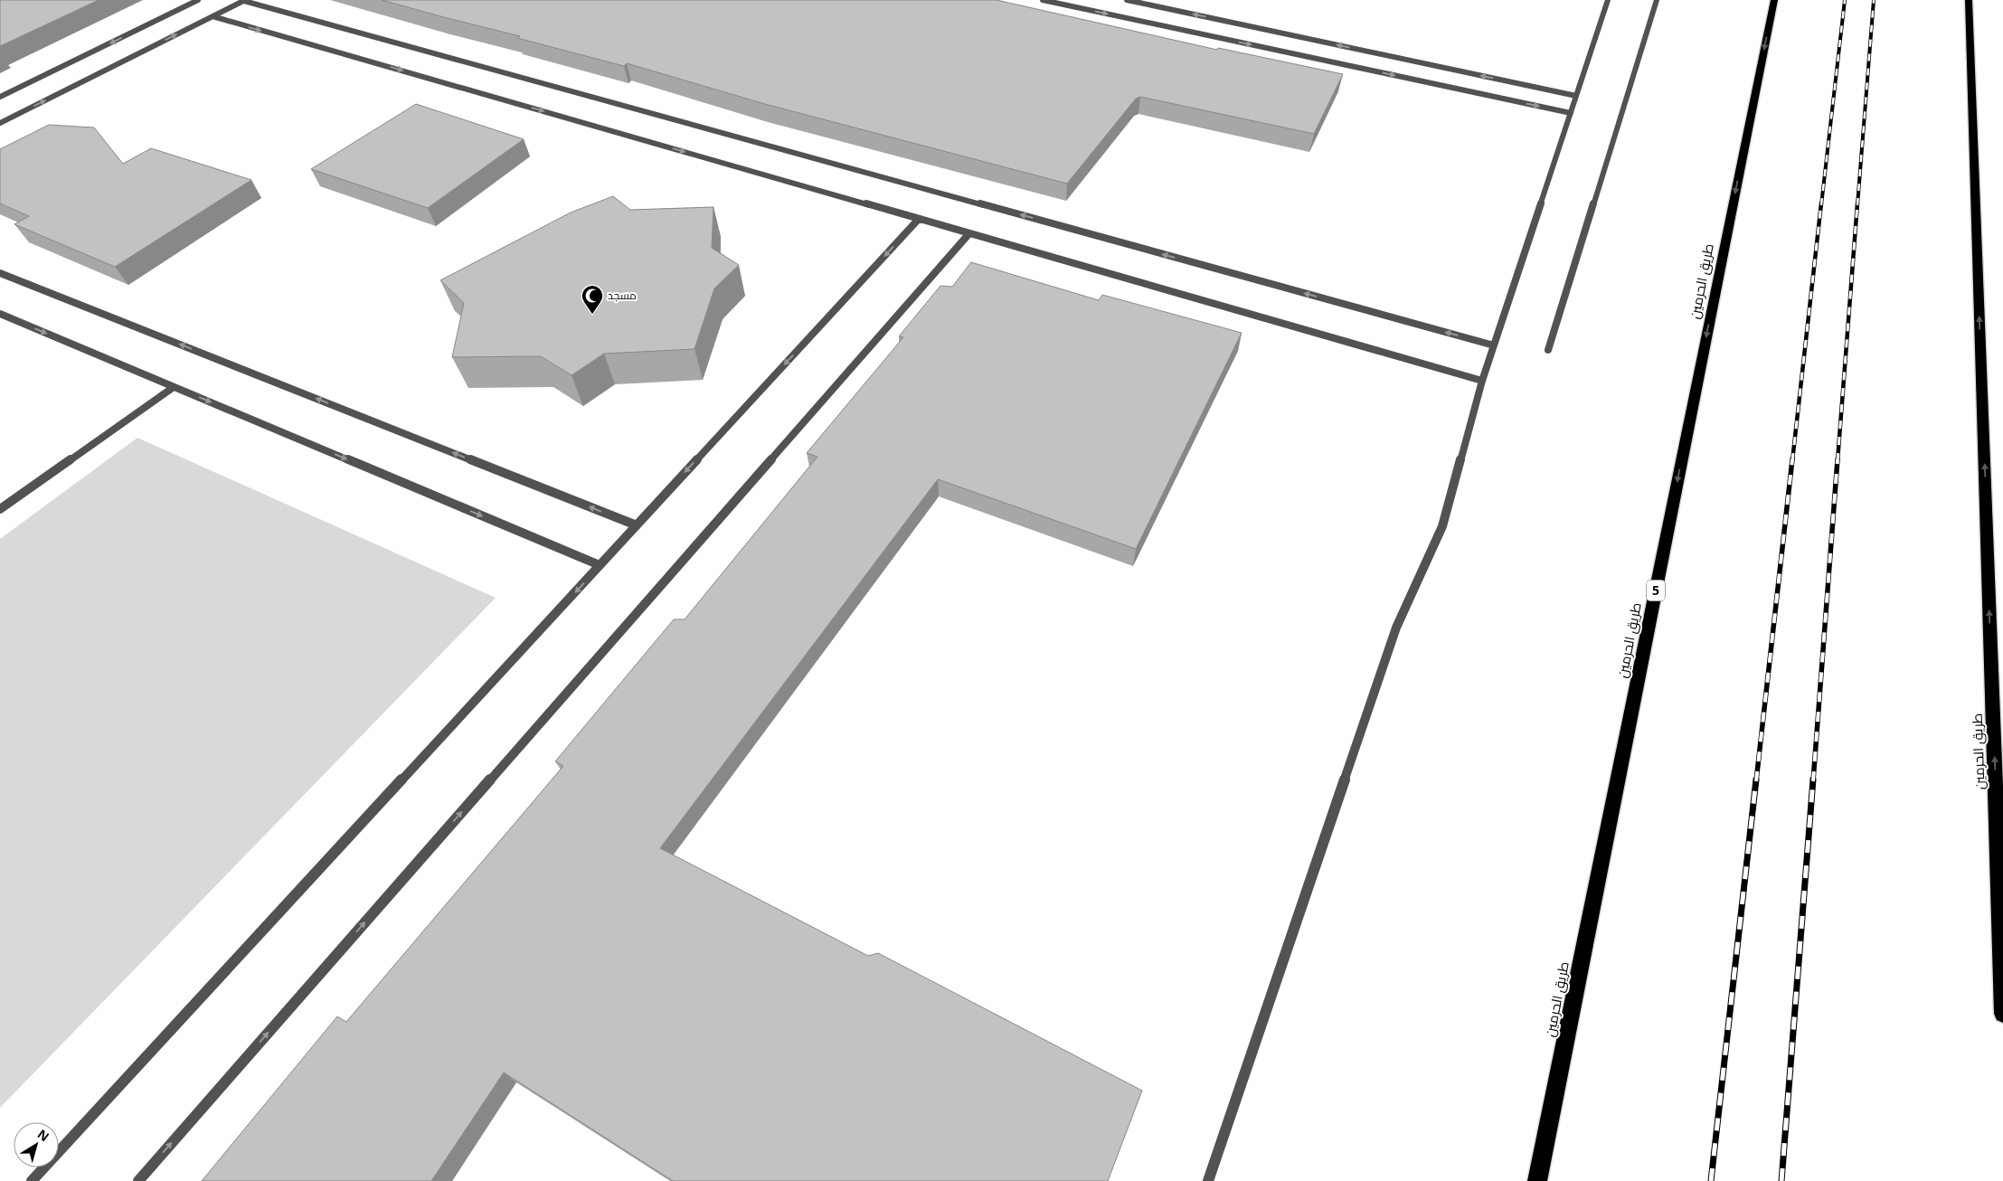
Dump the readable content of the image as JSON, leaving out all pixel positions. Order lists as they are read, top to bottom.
{
  "streets": {
    "highway": ["طريق الحرمين", "5"]
  },
  "places": {
    "mosque": ["مسجد"]
  },
  "north": "top right"
}
